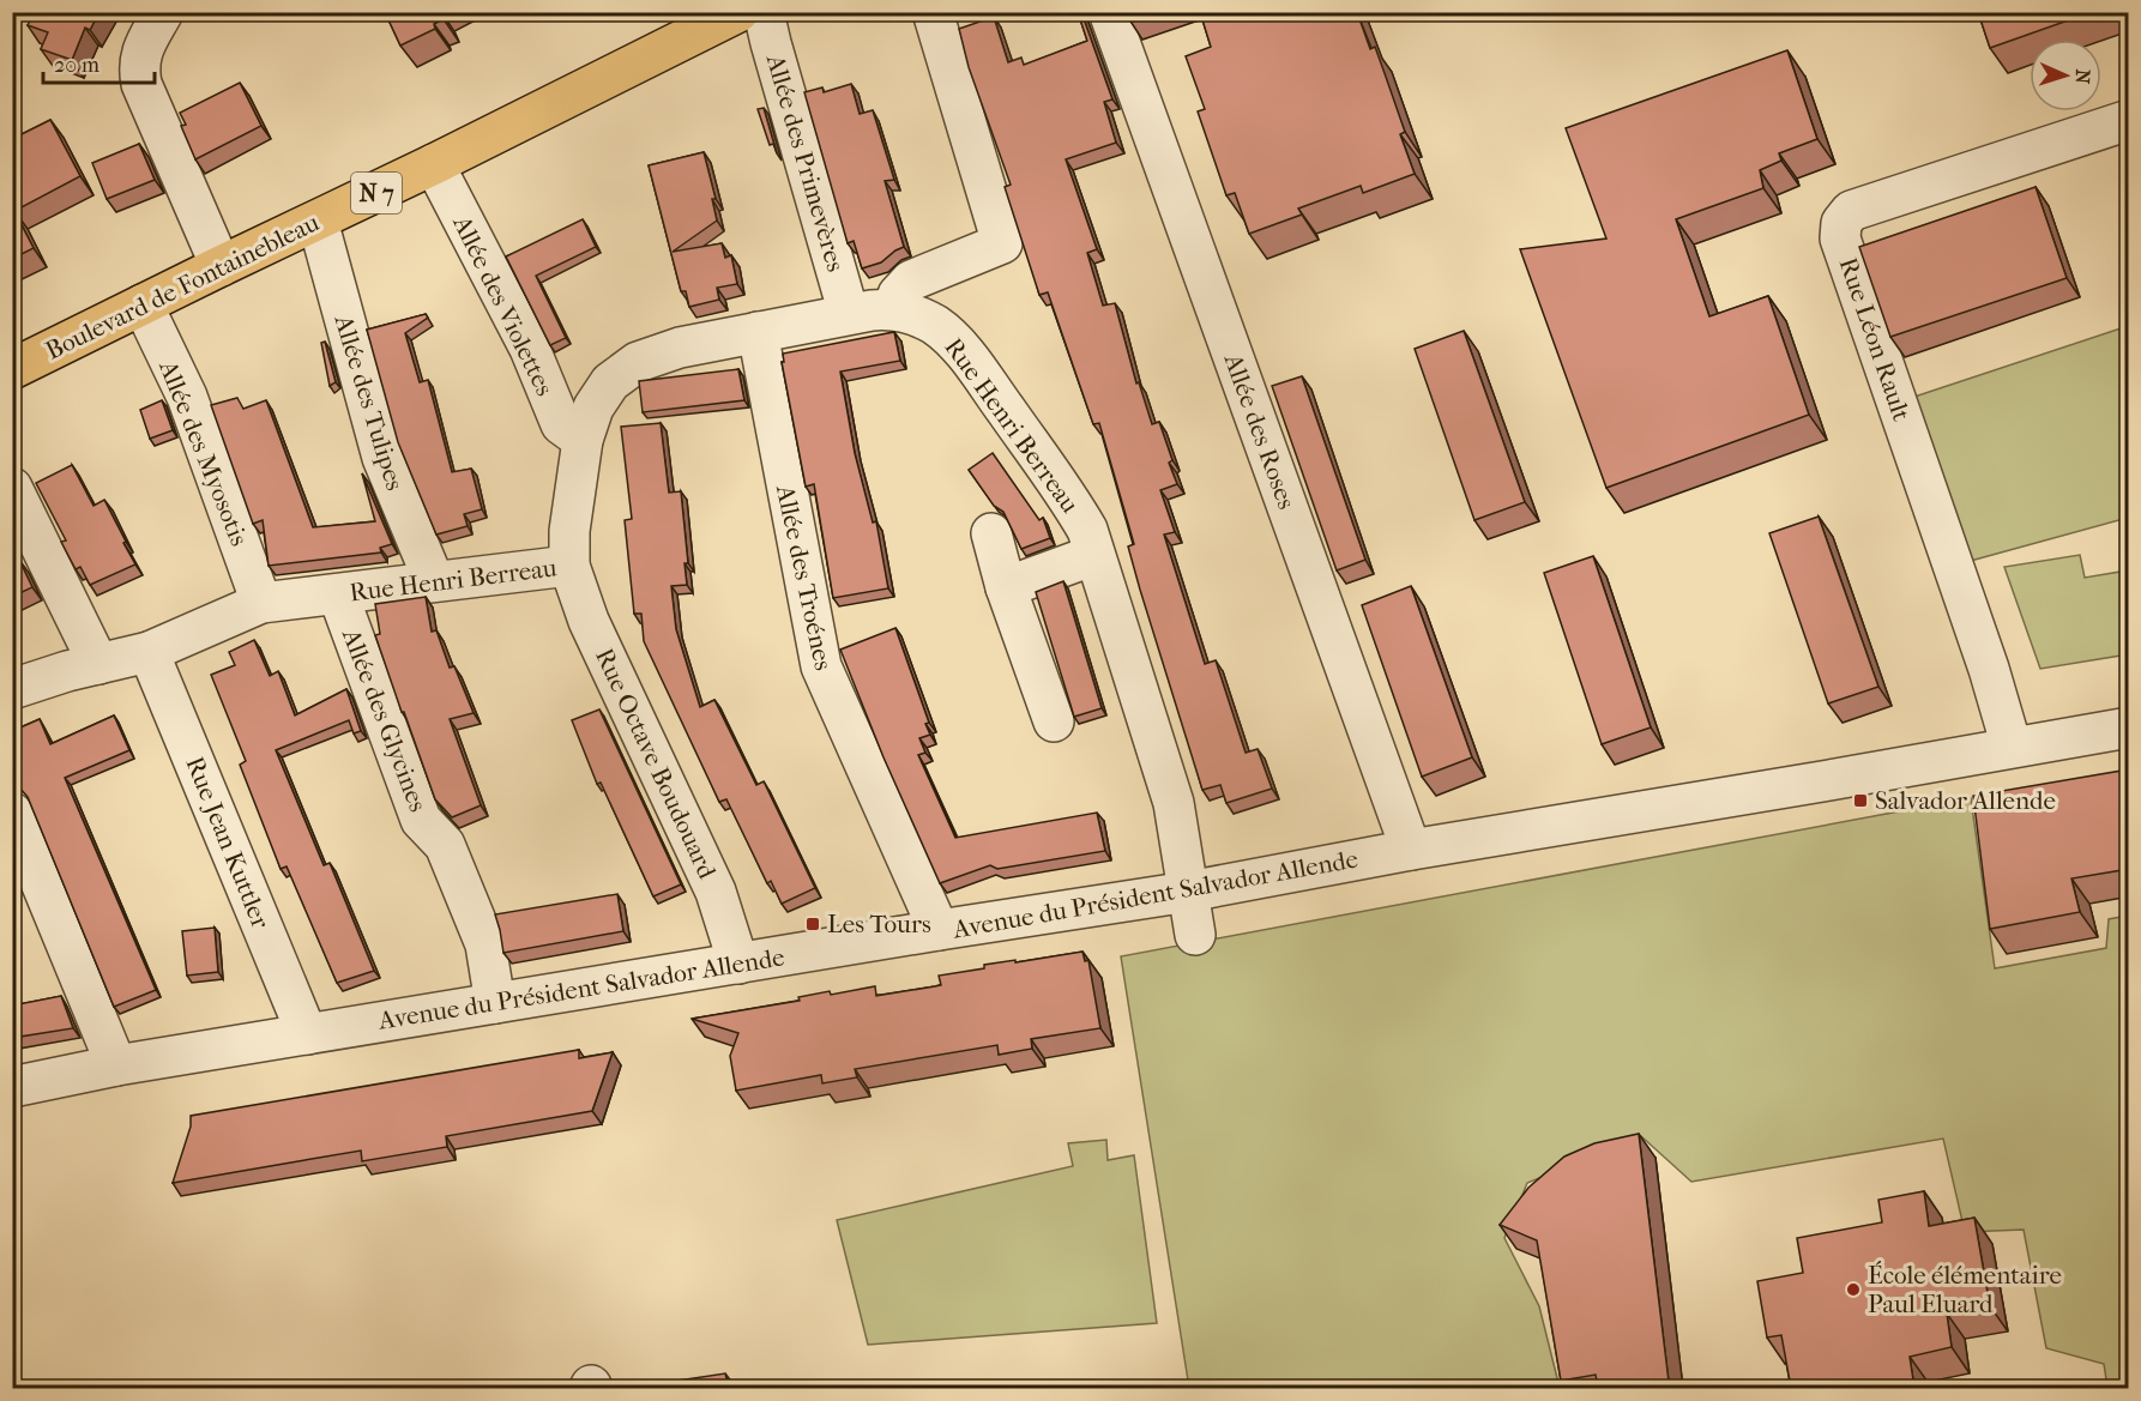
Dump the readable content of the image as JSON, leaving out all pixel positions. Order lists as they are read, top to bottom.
{
  "streets": {
    "main road": ["N 7", "Boulevard de Fontainebleau"],
    "street": [
      "Allée des Primevères",
      "Allée des Violettes",
      "Rue Léon Rault",
      "Allée des Tulipes",
      "Rue Henri Berreau",
      "Allée des Roses",
      "Allée des Myosotis",
      "Allée des Troénes",
      "Allée des Glycines",
      "Rue Octave Boudouard",
      "Rue Jean Kuttler",
      "Avenue du Président Salvador Allende"
    ]
  },
  "crossings": [
    ["Allée des Primevères", "Rue Henri Berreau"],
    ["Boulevard de Fontainebleau", "Allée des Violettes"],
    ["Boulevard de Fontainebleau", "Allée des Tulipes"],
    ["Boulevard de Fontainebleau", "Allée des Myosotis"],
    ["Allée des Violettes", "Rue Henri Berreau"],
    ["Rue Léon Rault", "Avenue du Président Salvador Allende"],
    ["Allée des Tulipes", "Rue Henri Berreau"],
    ["Rue Henri Berreau", "Allée des Myosotis"],
    ["Rue Henri Berreau", "Allée des Troénes"],
    ["Rue Henri Berreau", "Allée des Glycines"],
    ["Rue Henri Berreau", "Rue Octave Boudouard"],
    ["Rue Henri Berreau", "Rue Jean Kuttler"],
    ["Rue Henri Berreau", "Avenue du Président Salvador Allende"],
    ["Allée des Roses", "Avenue du Président Salvador Allende"],
    ["Allée des Troénes", "Avenue du Président Salvador Allende"],
    ["Allée des Glycines", "Avenue du Président Salvador Allende"],
    ["Rue Octave Boudouard", "Avenue du Président Salvador Allende"],
    ["Rue Jean Kuttler", "Avenue du Président Salvador Allende"]
  ],
  "places": {
    "transit": ["Salvador Allende", "Les Tours"],
    "other": ["École élémentaire Paul Eluard"]
  },
  "scale_bar": "20 m",
  "north": "right"
}
